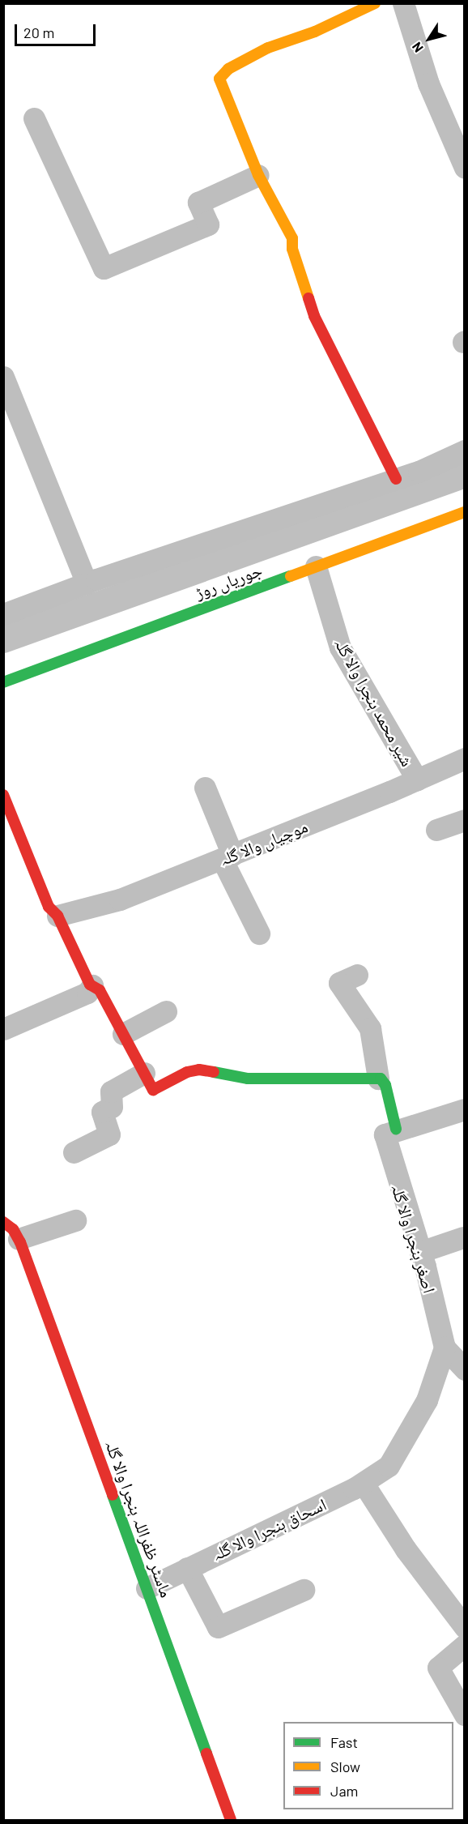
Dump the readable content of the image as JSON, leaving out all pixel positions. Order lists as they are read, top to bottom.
{
  "streets": {
    "street": [
      "جوریاں روڑ",
      "شیر محمد ہنجرا والا گلہ",
      "موچیاں والا گلہ",
      "اصغر ہنجرا والا گلہ",
      "ماسٹر ظفراللہ ہنجرا والا گلہ",
      "اسحاق ہنجرا والا گلہ"
    ]
  },
  "crossings": [
    ["جوریاں روڑ", "شیر محمد ہنجرا والا گلہ"],
    ["شیر محمد ہنجرا والا گلہ", "موچیاں والا گلہ"],
    ["اصغر ہنجرا والا گلہ", "اسحاق ہنجرا والا گلہ"],
    ["ماسٹر ظفراللہ ہنجرا والا گلہ", "اسحاق ہنجرا والا گلہ"]
  ],
  "legend": ["Fast", "Slow", "Jam"],
  "scale_bar": "20 m",
  "north": "bottom left"
}
